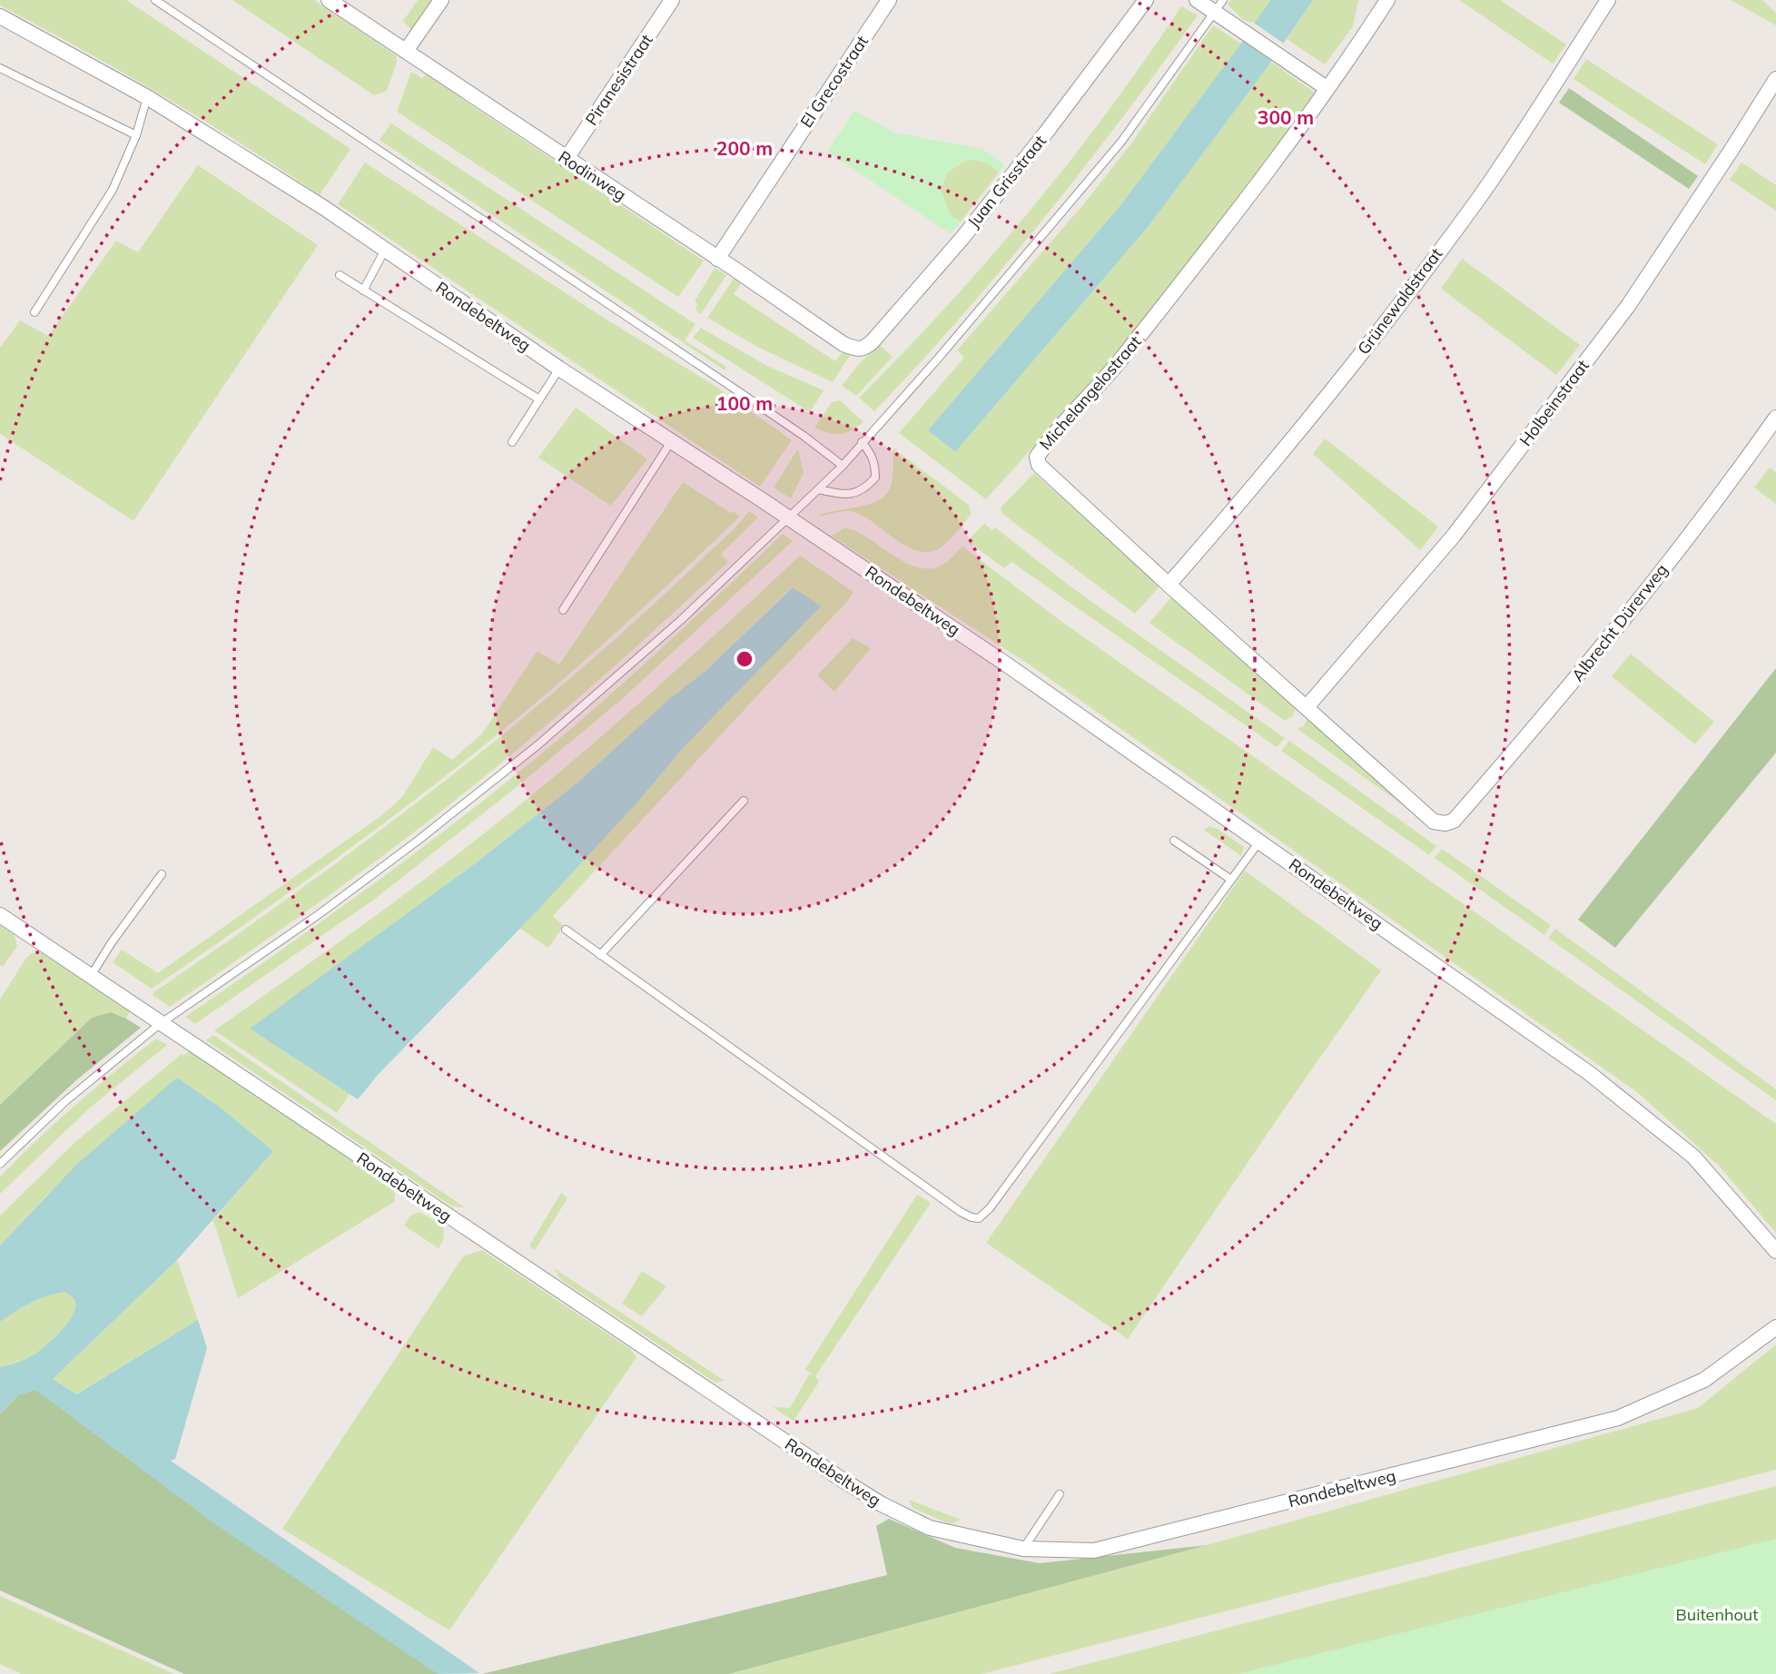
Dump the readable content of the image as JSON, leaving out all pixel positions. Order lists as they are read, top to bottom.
{
  "streets": {
    "street": [
      "Piranesistraat",
      "El Grecostraat",
      "Rodinweg",
      "Juan Grisstraat",
      "Grünewaldstraat",
      "Rondebeltweg",
      "Michelangelostraat",
      "Holbeinstraat",
      "Albrecht Dürerweg"
    ]
  },
  "crossings": [
    ["Piranesistraat", "Rodinweg"],
    ["El Grecostraat", "Rodinweg"],
    ["Rodinweg", "Juan Grisstraat"],
    ["Grünewaldstraat", "Michelangelostraat"],
    ["Michelangelostraat", "Holbeinstraat"],
    ["Michelangelostraat", "Albrecht Dürerweg"]
  ],
  "parks": ["Buitenhout"],
  "rings": ["300 m", "200 m", "100 m"]
}
